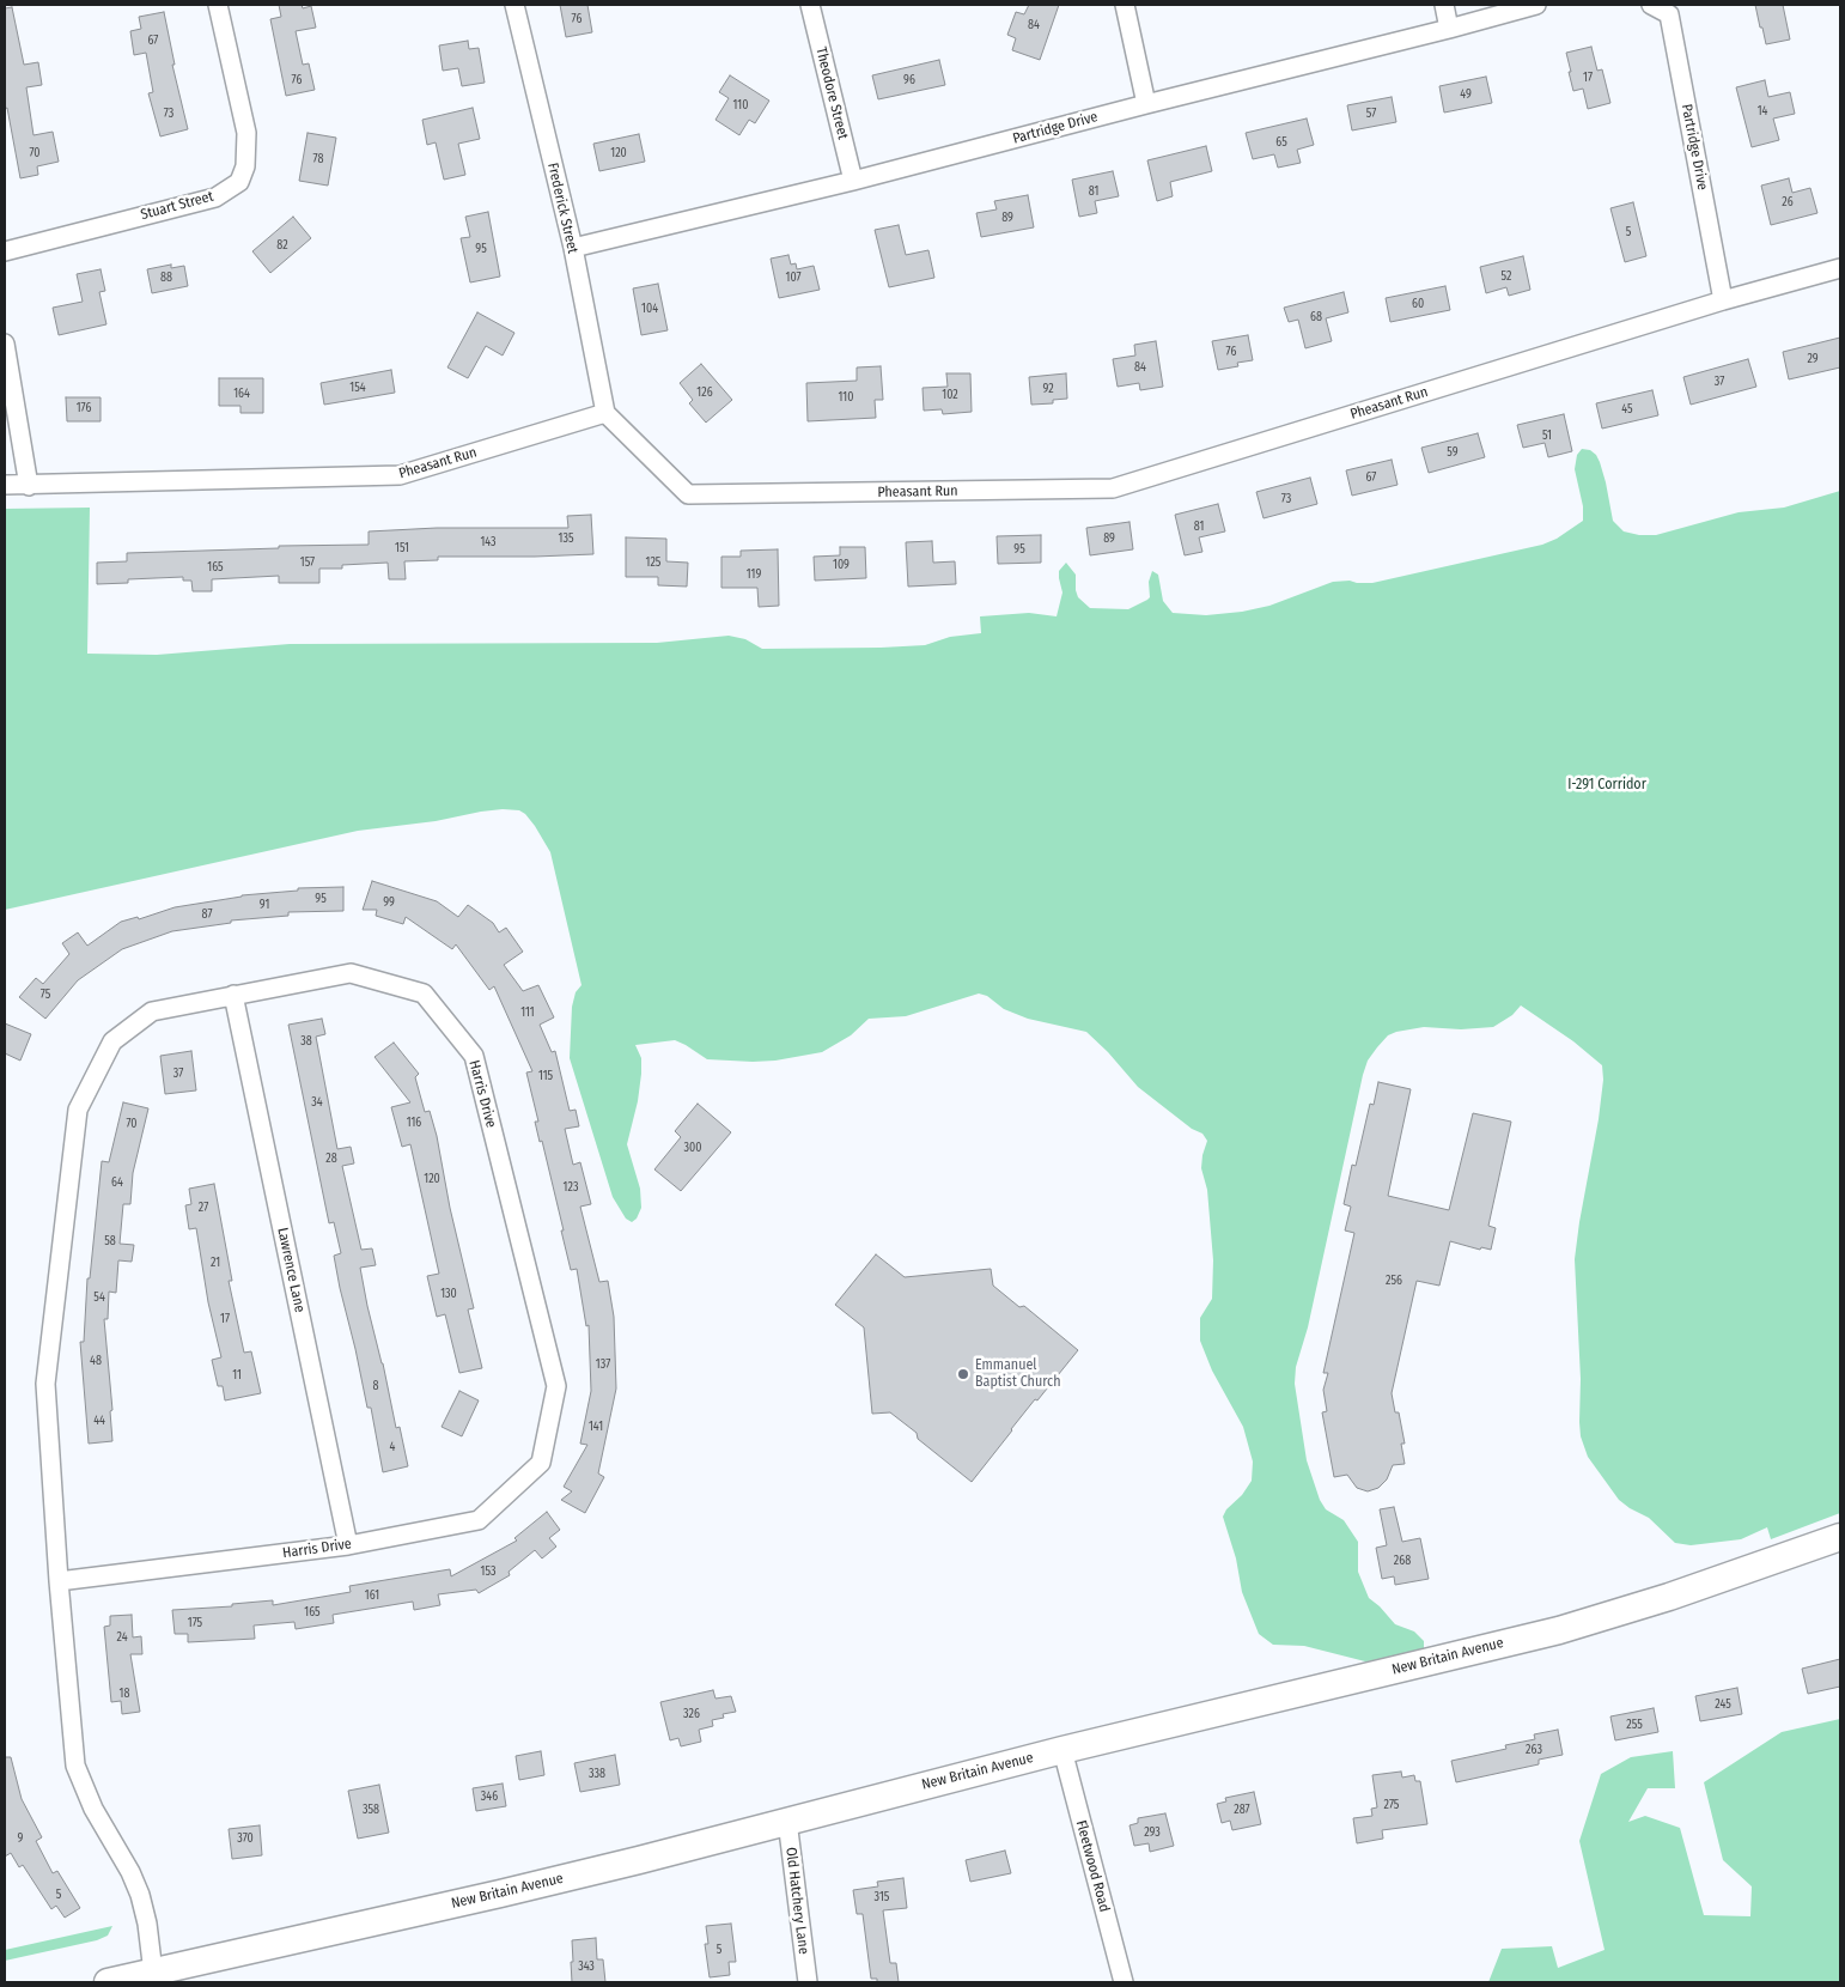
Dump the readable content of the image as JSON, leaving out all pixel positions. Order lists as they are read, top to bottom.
{
  "streets": {
    "main road": ["New Britain Avenue"],
    "street": [
      "Theodore Street",
      "Partridge Drive",
      "Stuart Street",
      "Frederick Street",
      "Pheasant Run",
      "Harris Drive",
      "Lawrence Lane",
      "Fleetwood Road",
      "Old Hatchery Lane"
    ]
  },
  "crossings": [
    ["Theodore Street", "Partridge Drive"],
    ["Partridge Drive", "Frederick Street"],
    ["Partridge Drive", "Pheasant Run"],
    ["Frederick Street", "Pheasant Run"],
    ["Harris Drive", "Lawrence Lane"],
    ["Harris Drive", "New Britain Avenue"],
    ["New Britain Avenue", "Fleetwood Road"],
    ["New Britain Avenue", "Old Hatchery Lane"]
  ],
  "parks": ["I-291 Corridor"],
  "places": ["Emmanuel Baptist Church"],
  "house_numbers": [
    "76",
    "84",
    "67",
    "17",
    "76",
    "96",
    "49",
    "110",
    "14",
    "73",
    "57",
    "65",
    "70",
    "120",
    "78",
    "81",
    "26",
    "89",
    "5",
    "82",
    "95",
    "52",
    "88",
    "107",
    "60",
    "104",
    "68",
    "76",
    "29",
    "84",
    "37",
    "154",
    "92",
    "126",
    "164",
    "102",
    "110",
    "176",
    "45",
    "51",
    "59",
    "67",
    "73",
    "81",
    "135",
    "89",
    "143",
    "151",
    "95",
    "157",
    "125",
    "109",
    "165",
    "119",
    "95",
    "99",
    "91",
    "87",
    "75",
    "111",
    "38",
    "37",
    "115",
    "34",
    "116",
    "70",
    "300",
    "28",
    "120",
    "64",
    "123",
    "27",
    "58",
    "21",
    "256",
    "130",
    "54",
    "17",
    "48",
    "137",
    "11",
    "8",
    "44",
    "141",
    "4",
    "268",
    "153",
    "161",
    "165",
    "175",
    "24",
    "18",
    "245",
    "326",
    "255",
    "263",
    "338",
    "346",
    "275",
    "358",
    "287",
    "293",
    "9",
    "370",
    "5",
    "315",
    "5",
    "343"
  ]
}
